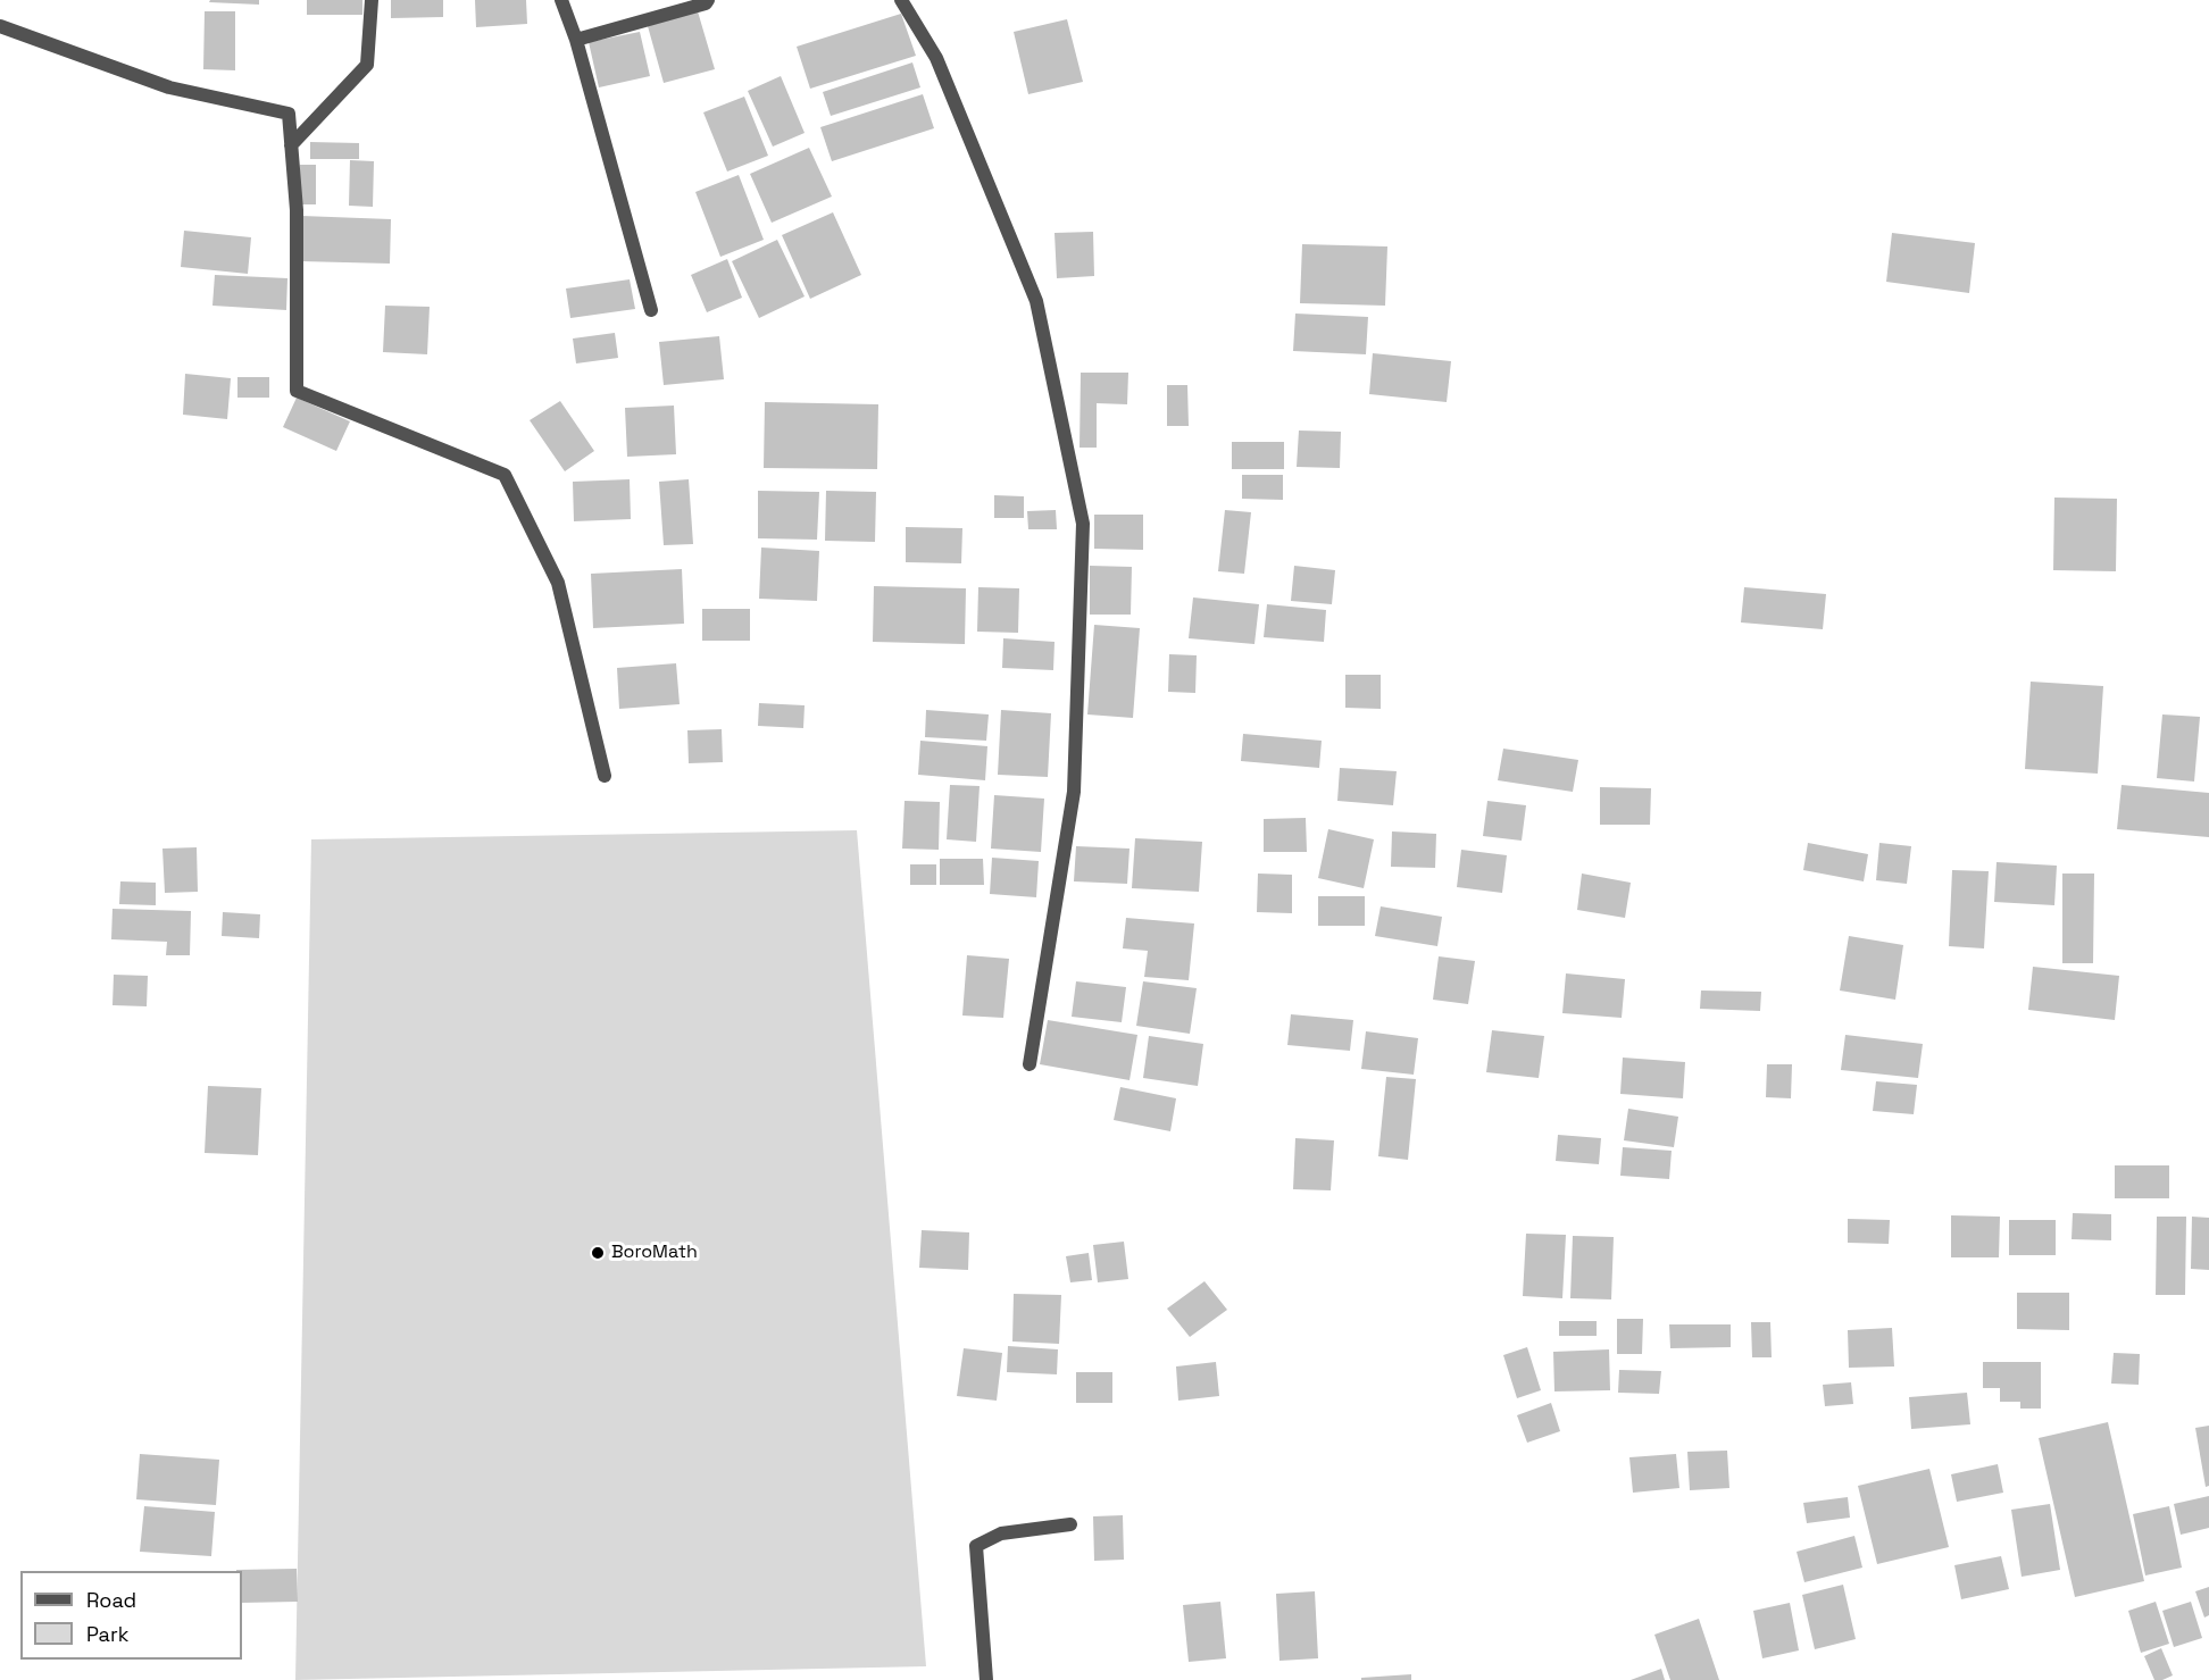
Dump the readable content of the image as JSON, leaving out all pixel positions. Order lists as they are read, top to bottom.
{
  "places": ["BoroMath"],
  "legend": ["Road", "Park"]
}
